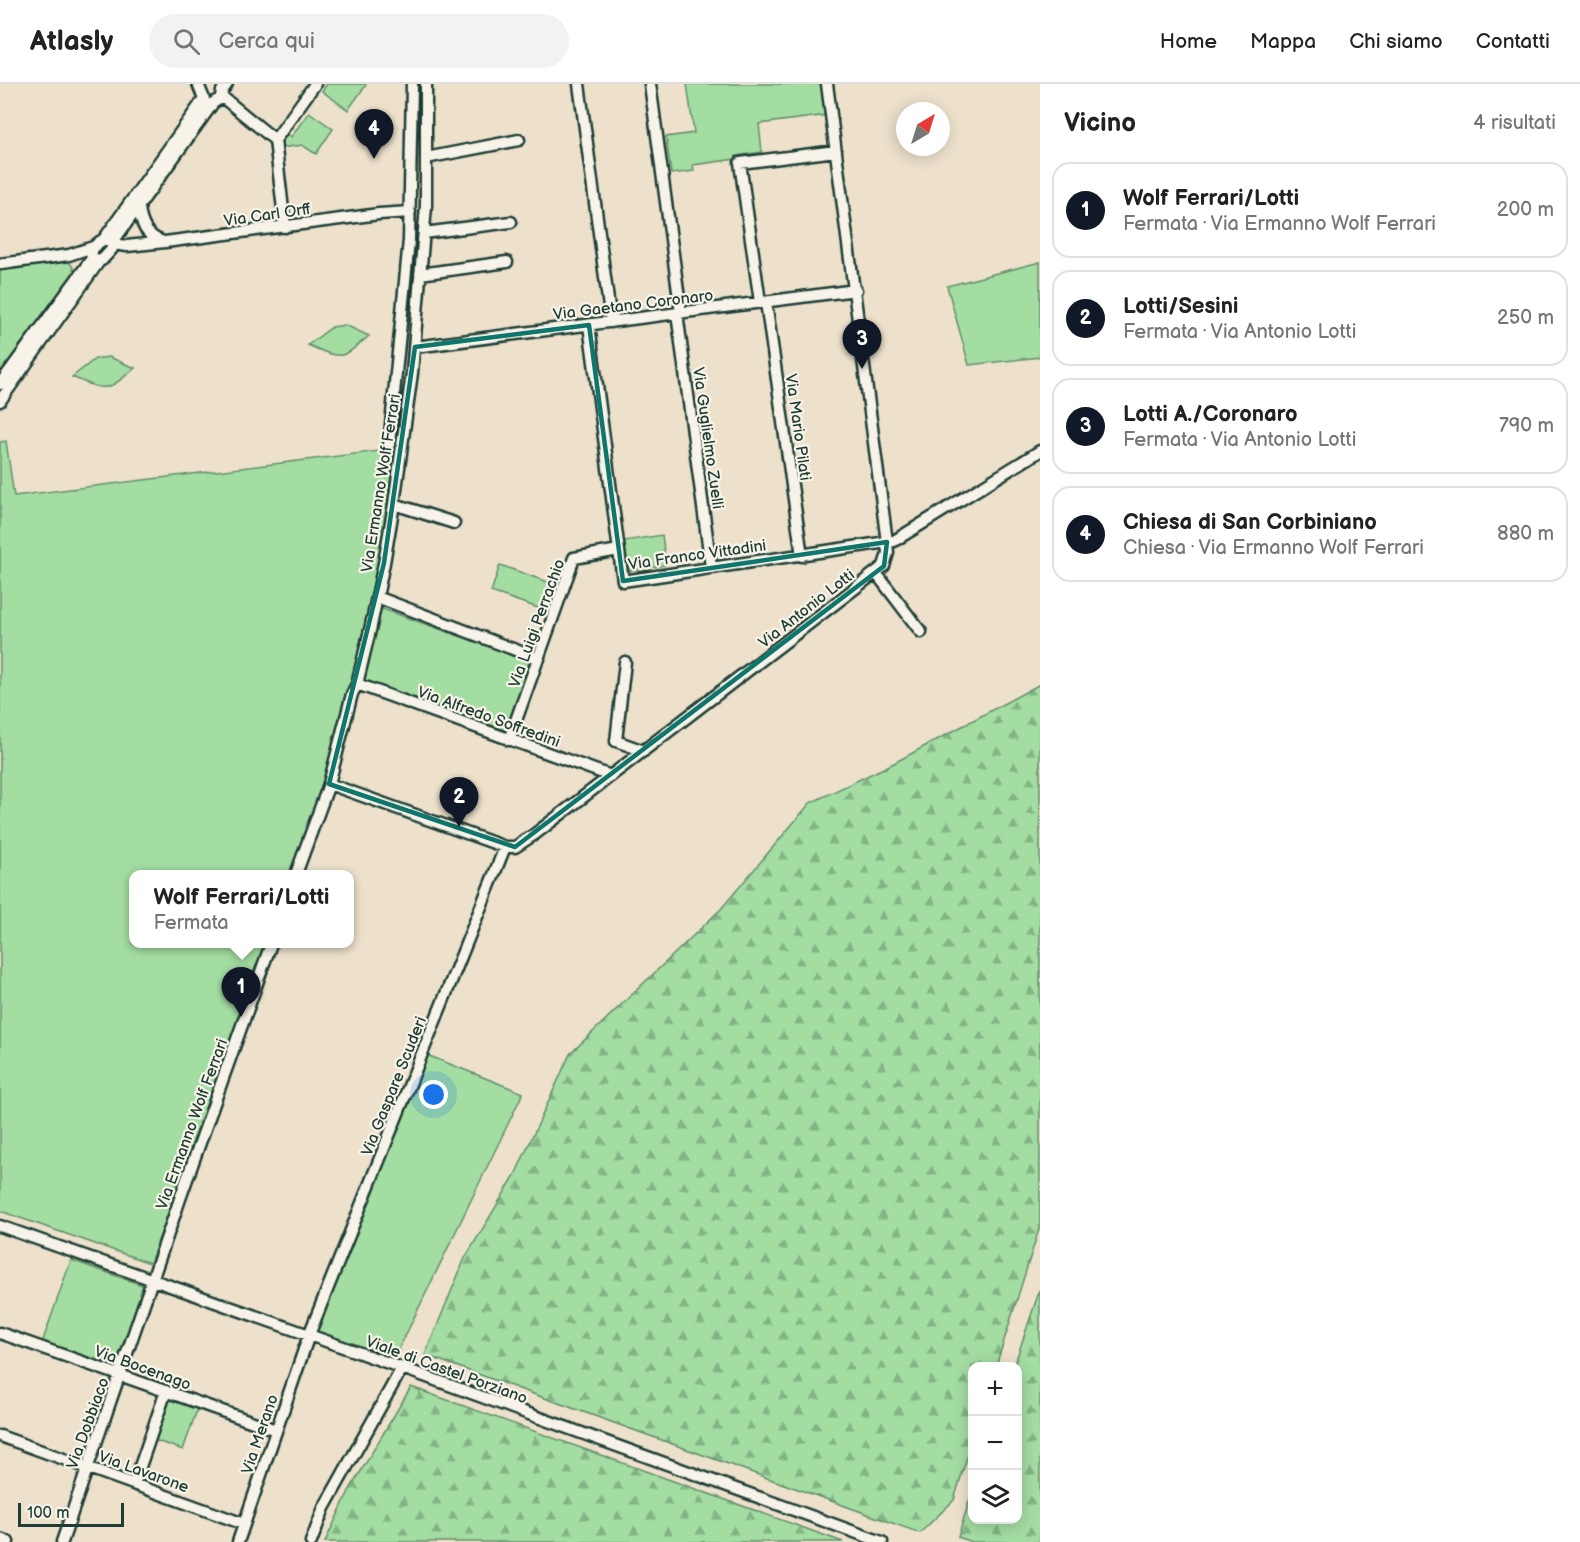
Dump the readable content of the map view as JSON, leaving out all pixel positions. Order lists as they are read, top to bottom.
{
  "streets": {
    "street": [
      "Via Carl Orff",
      "Via Gaetano Coronaro",
      "Via Mario Pilati",
      "Via Guglielmo Zuelli",
      "Via Ermanno Wolf Ferrari",
      "Via Franco Vittadini",
      "Via Antonio Lotti",
      "Via Luigi Perrachio",
      "Via Alfredo Soffredini",
      "Via Gaspare Scuderi",
      "Via Bocenago",
      "Viale di Castel Porziano",
      "Via Dobbiaco",
      "Via Merano",
      "Via Lavarone"
    ]
  },
  "crossings": [
    ["Via Carl Orff", "Via Ermanno Wolf Ferrari"],
    ["Via Gaetano Coronaro", "Via Mario Pilati"],
    ["Via Gaetano Coronaro", "Via Guglielmo Zuelli"],
    ["Via Gaetano Coronaro", "Via Ermanno Wolf Ferrari"],
    ["Via Gaetano Coronaro", "Via Franco Vittadini"],
    ["Via Gaetano Coronaro", "Via Antonio Lotti"],
    ["Via Mario Pilati", "Via Franco Vittadini"],
    ["Via Mario Pilati", "Via Antonio Lotti"],
    ["Via Guglielmo Zuelli", "Via Franco Vittadini"],
    ["Via Ermanno Wolf Ferrari", "Via Alfredo Soffredini"],
    ["Via Ermanno Wolf Ferrari", "Viale di Castel Porziano"],
    ["Via Ermanno Wolf Ferrari", "Via Dobbiaco"],
    ["Via Franco Vittadini", "Via Antonio Lotti"],
    ["Via Franco Vittadini", "Via Luigi Perrachio"],
    ["Via Antonio Lotti", "Via Alfredo Soffredini"],
    ["Via Antonio Lotti", "Via Gaspare Scuderi"],
    ["Via Luigi Perrachio", "Via Alfredo Soffredini"],
    ["Via Gaspare Scuderi", "Viale di Castel Porziano"],
    ["Via Gaspare Scuderi", "Via Merano"],
    ["Via Bocenago", "Via Dobbiaco"],
    ["Via Bocenago", "Via Merano"],
    ["Viale di Castel Porziano", "Via Dobbiaco"],
    ["Viale di Castel Porziano", "Via Merano"],
    ["Via Dobbiaco", "Via Lavarone"],
    ["Via Merano", "Via Lavarone"]
  ],
  "scale_bar": "100 m",
  "north": "top right",
  "page": {
    "header": "Atlasly",
    "search": "Cerca qui",
    "nav": [
      "Home",
      "Mappa",
      "Chi siamo",
      "Contatti"
    ],
    "heading": ["Vicino", "4 risultati"],
    "pins": [
      "4",
      "3",
      "2",
      "1"
    ],
    "list": [
      {
        "mark": "1",
        "name": "Wolf Ferrari/Lotti",
        "note": "Fermata · Via Ermanno Wolf Ferrari",
        "value": "200 m"
      },
      {
        "mark": "2",
        "name": "Lotti/Sesini",
        "note": "Fermata · Via Antonio Lotti",
        "value": "250 m"
      },
      {
        "mark": "3",
        "name": "Lotti A./Coronaro",
        "note": "Fermata · Via Antonio Lotti",
        "value": "790 m"
      },
      {
        "mark": "4",
        "name": "Chiesa di San Corbiniano",
        "note": "Chiesa · Via Ermanno Wolf Ferrari",
        "value": "880 m"
      }
    ],
    "popup": ["Wolf Ferrari/Lotti", "Fermata"],
    "map_buttons": ["+", "−"],
    "scale": "100 m"
  }
}
